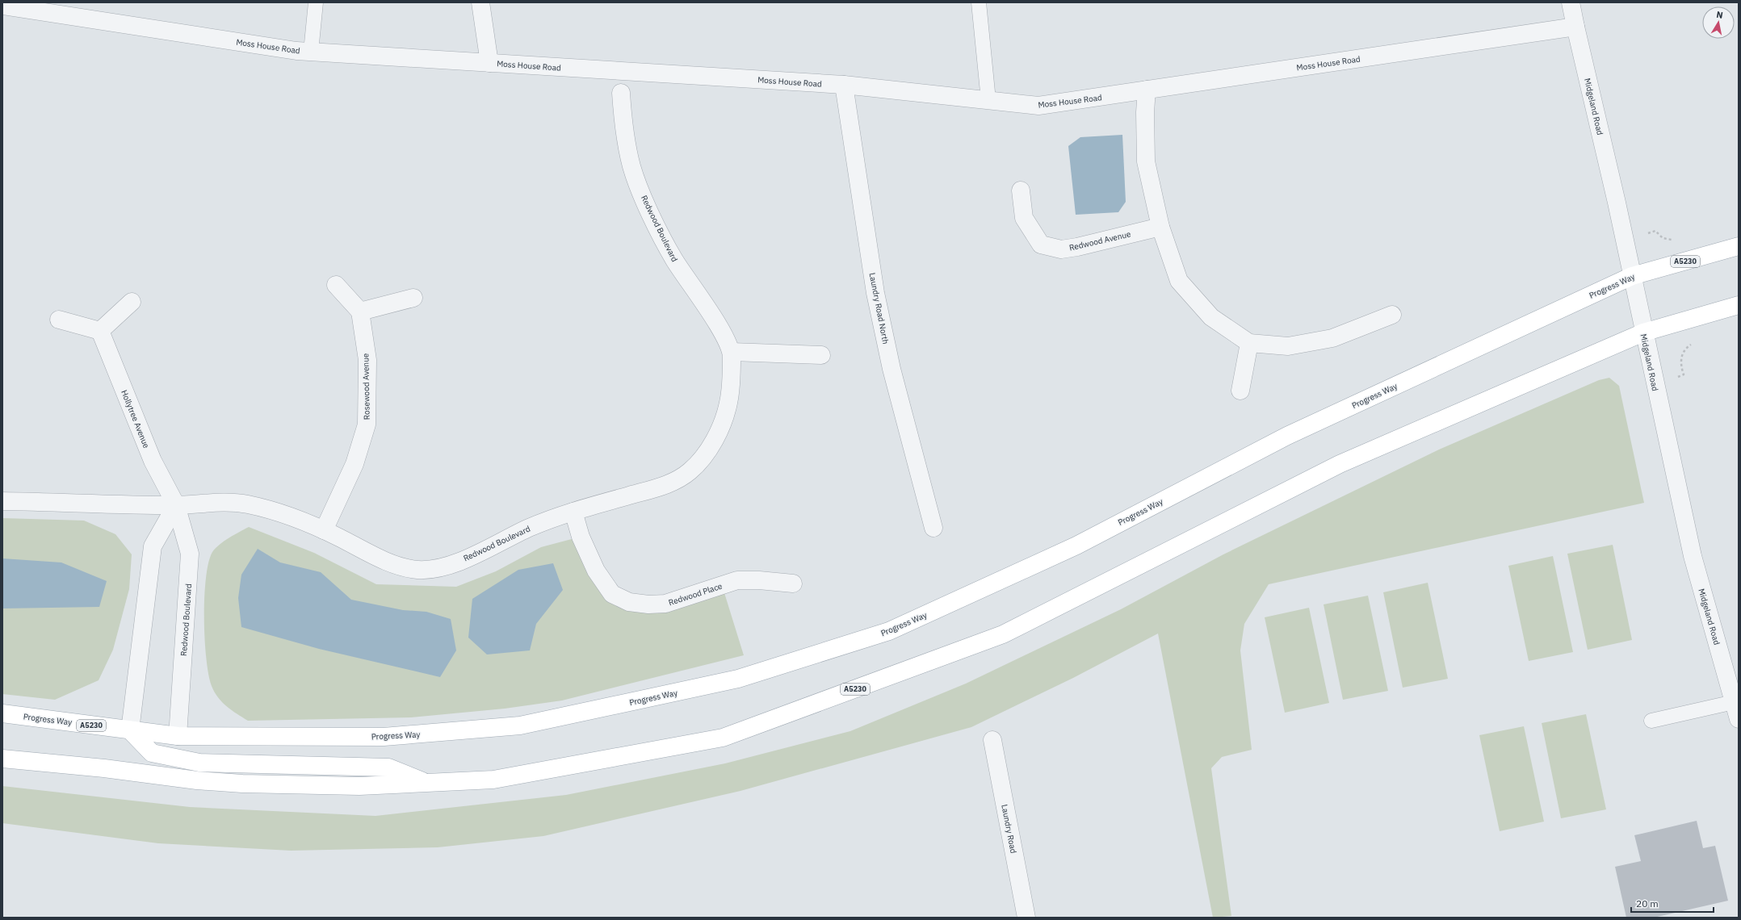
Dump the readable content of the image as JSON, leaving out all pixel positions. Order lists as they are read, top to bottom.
{
  "streets": {
    "main road": ["A5230", "Progress Way"],
    "street": [
      "Moss House Road",
      "Midgeland Road",
      "Redwood Boulevard",
      "Redwood Avenue",
      "Laundry Road North",
      "Rosewood Avenue",
      "Hollytree Avenue",
      "Redwood Place",
      "Laundry Road"
    ]
  },
  "crossings": [
    ["Moss House Road", "Midgeland Road"],
    ["Moss House Road", "Laundry Road North"],
    ["Midgeland Road", "A5230"],
    ["Midgeland Road", "Progress Way"],
    ["Redwood Boulevard", "Progress Way"],
    ["Redwood Boulevard", "Rosewood Avenue"],
    ["Redwood Boulevard", "Hollytree Avenue"],
    ["Redwood Boulevard", "Redwood Place"]
  ],
  "scale_bar": "20 m",
  "north": "top"
}
